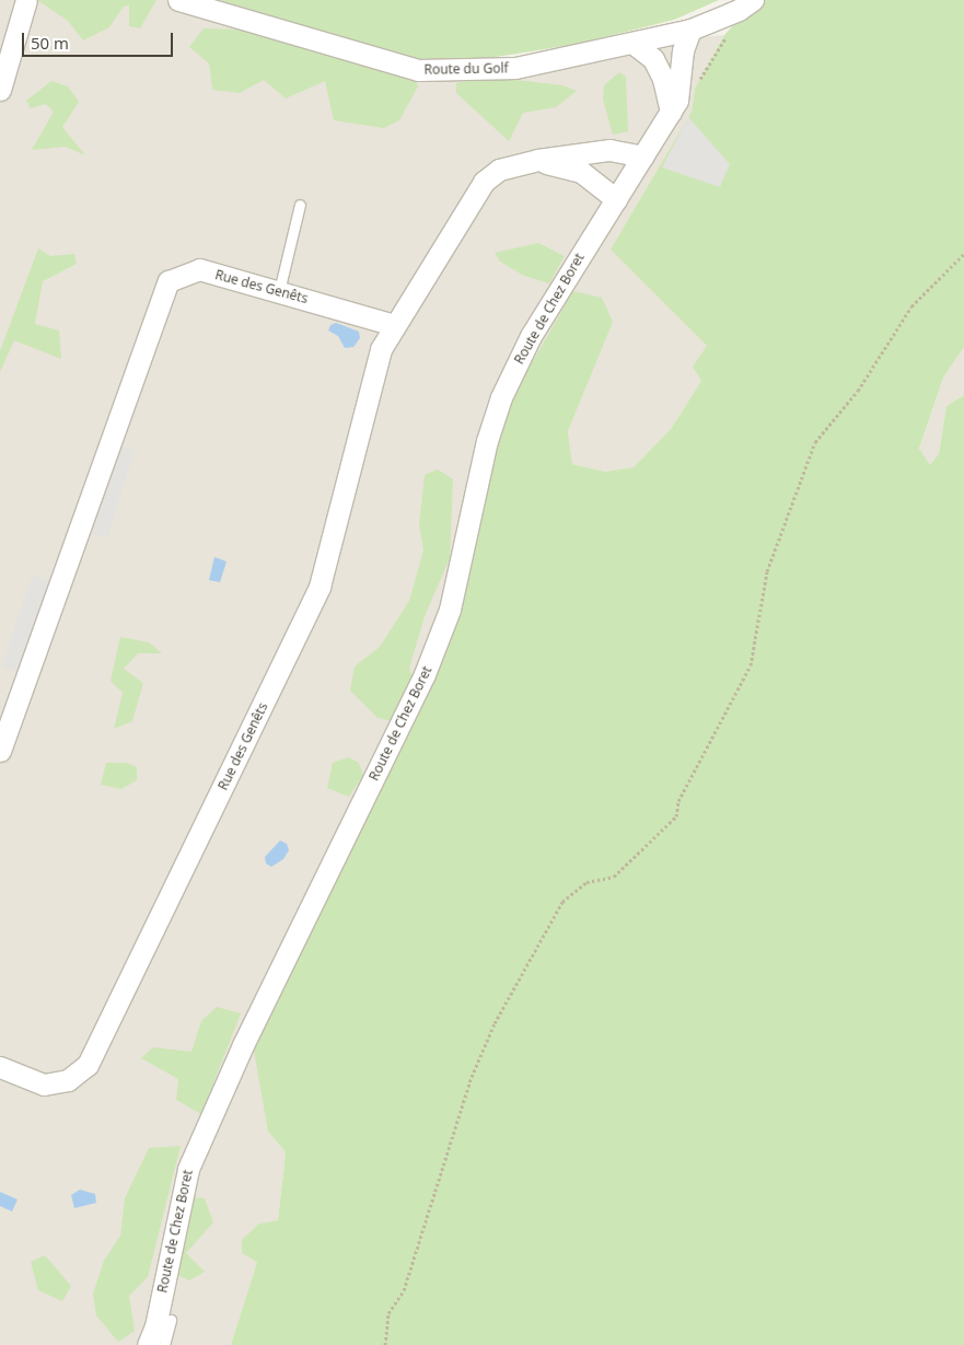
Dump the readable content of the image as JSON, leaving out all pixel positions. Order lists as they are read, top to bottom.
{
  "streets": {
    "street": ["Route du Golf", "Rue des Genêts", "Route de Chez Boret"]
  },
  "crossings": [
    ["Route du Golf", "Route de Chez Boret"],
    ["Rue des Genêts", "Route de Chez Boret"]
  ],
  "scale_bar": "50 m"
}
